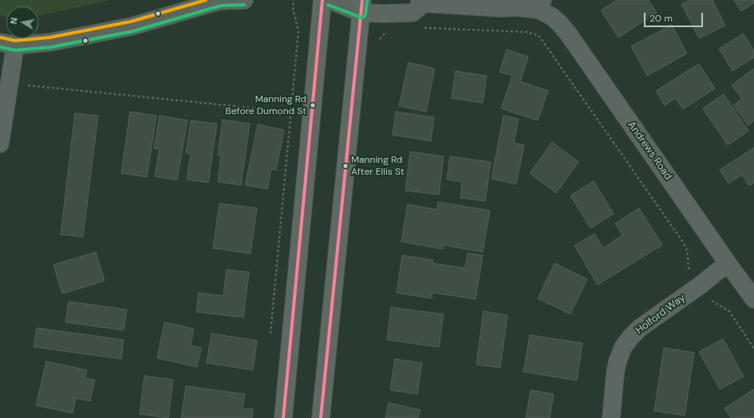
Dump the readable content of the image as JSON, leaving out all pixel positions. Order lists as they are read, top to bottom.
{
  "streets": {
    "street": ["Andrews Road", "Holford Way"]
  },
  "crossings": [
    ["Andrews Road", "Holford Way"]
  ],
  "places": ["Manning Rd Before Dumond St", "Manning Rd After Ellis St"],
  "scale_bar": "20 m",
  "north": "left"
}
